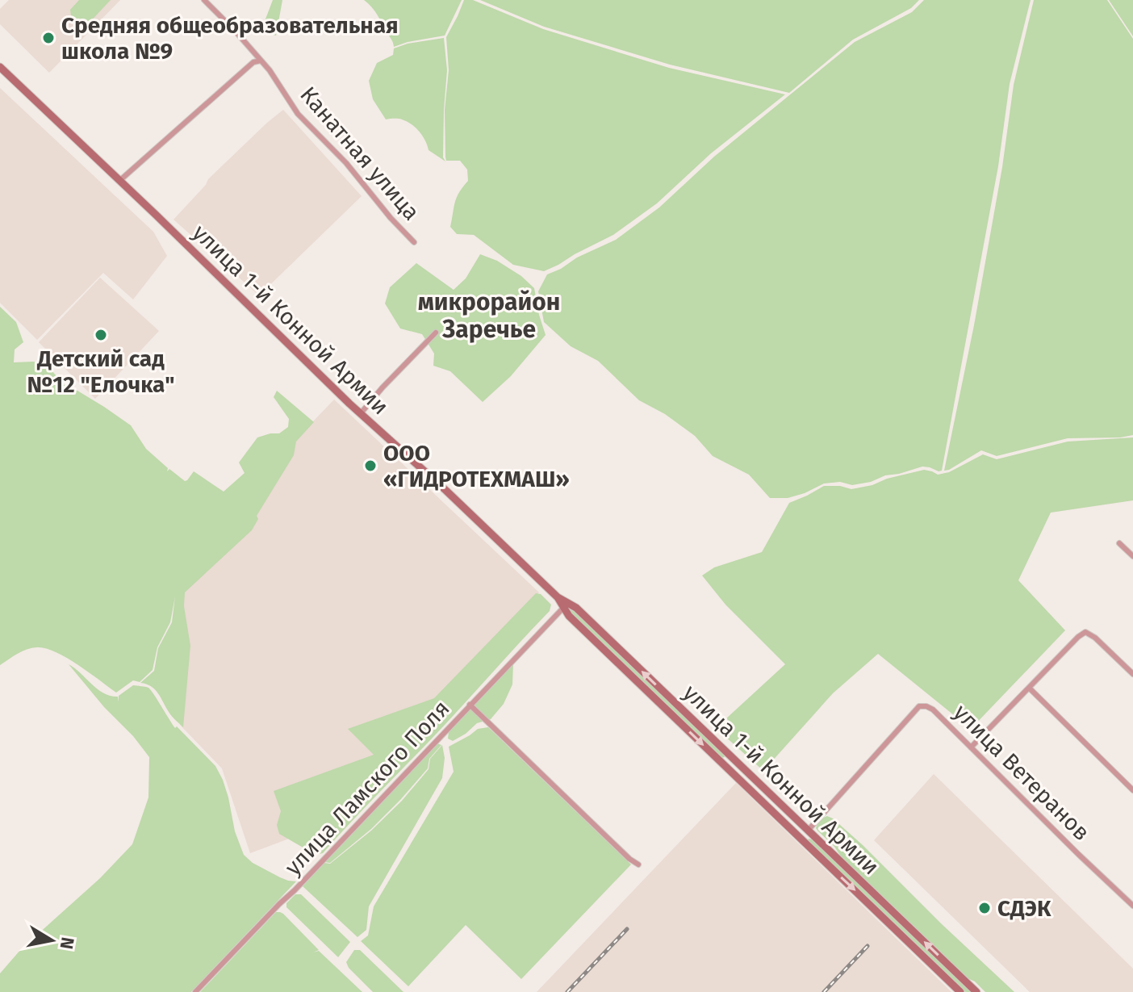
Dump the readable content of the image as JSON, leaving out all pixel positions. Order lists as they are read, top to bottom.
{
  "streets": {
    "main road": ["улица 1-й Конной Армии"],
    "street": ["Канатная улица", "улица Ветеранов", "улица Ламского Поля"]
  },
  "crossings": [
    ["улица 1-й Конной Армии", "улица Ветеранов"],
    ["улица 1-й Конной Армии", "улица Ламского Поля"]
  ],
  "districts": ["микрорайон Заречье"],
  "places": [
    "Средняя общеобразовательная школа №9",
    "Детский сад №12 \"Елочка\"",
    "ООО «ГИДРОТЕХМАШ»",
    "СДЭК"
  ],
  "north": "right"
}
